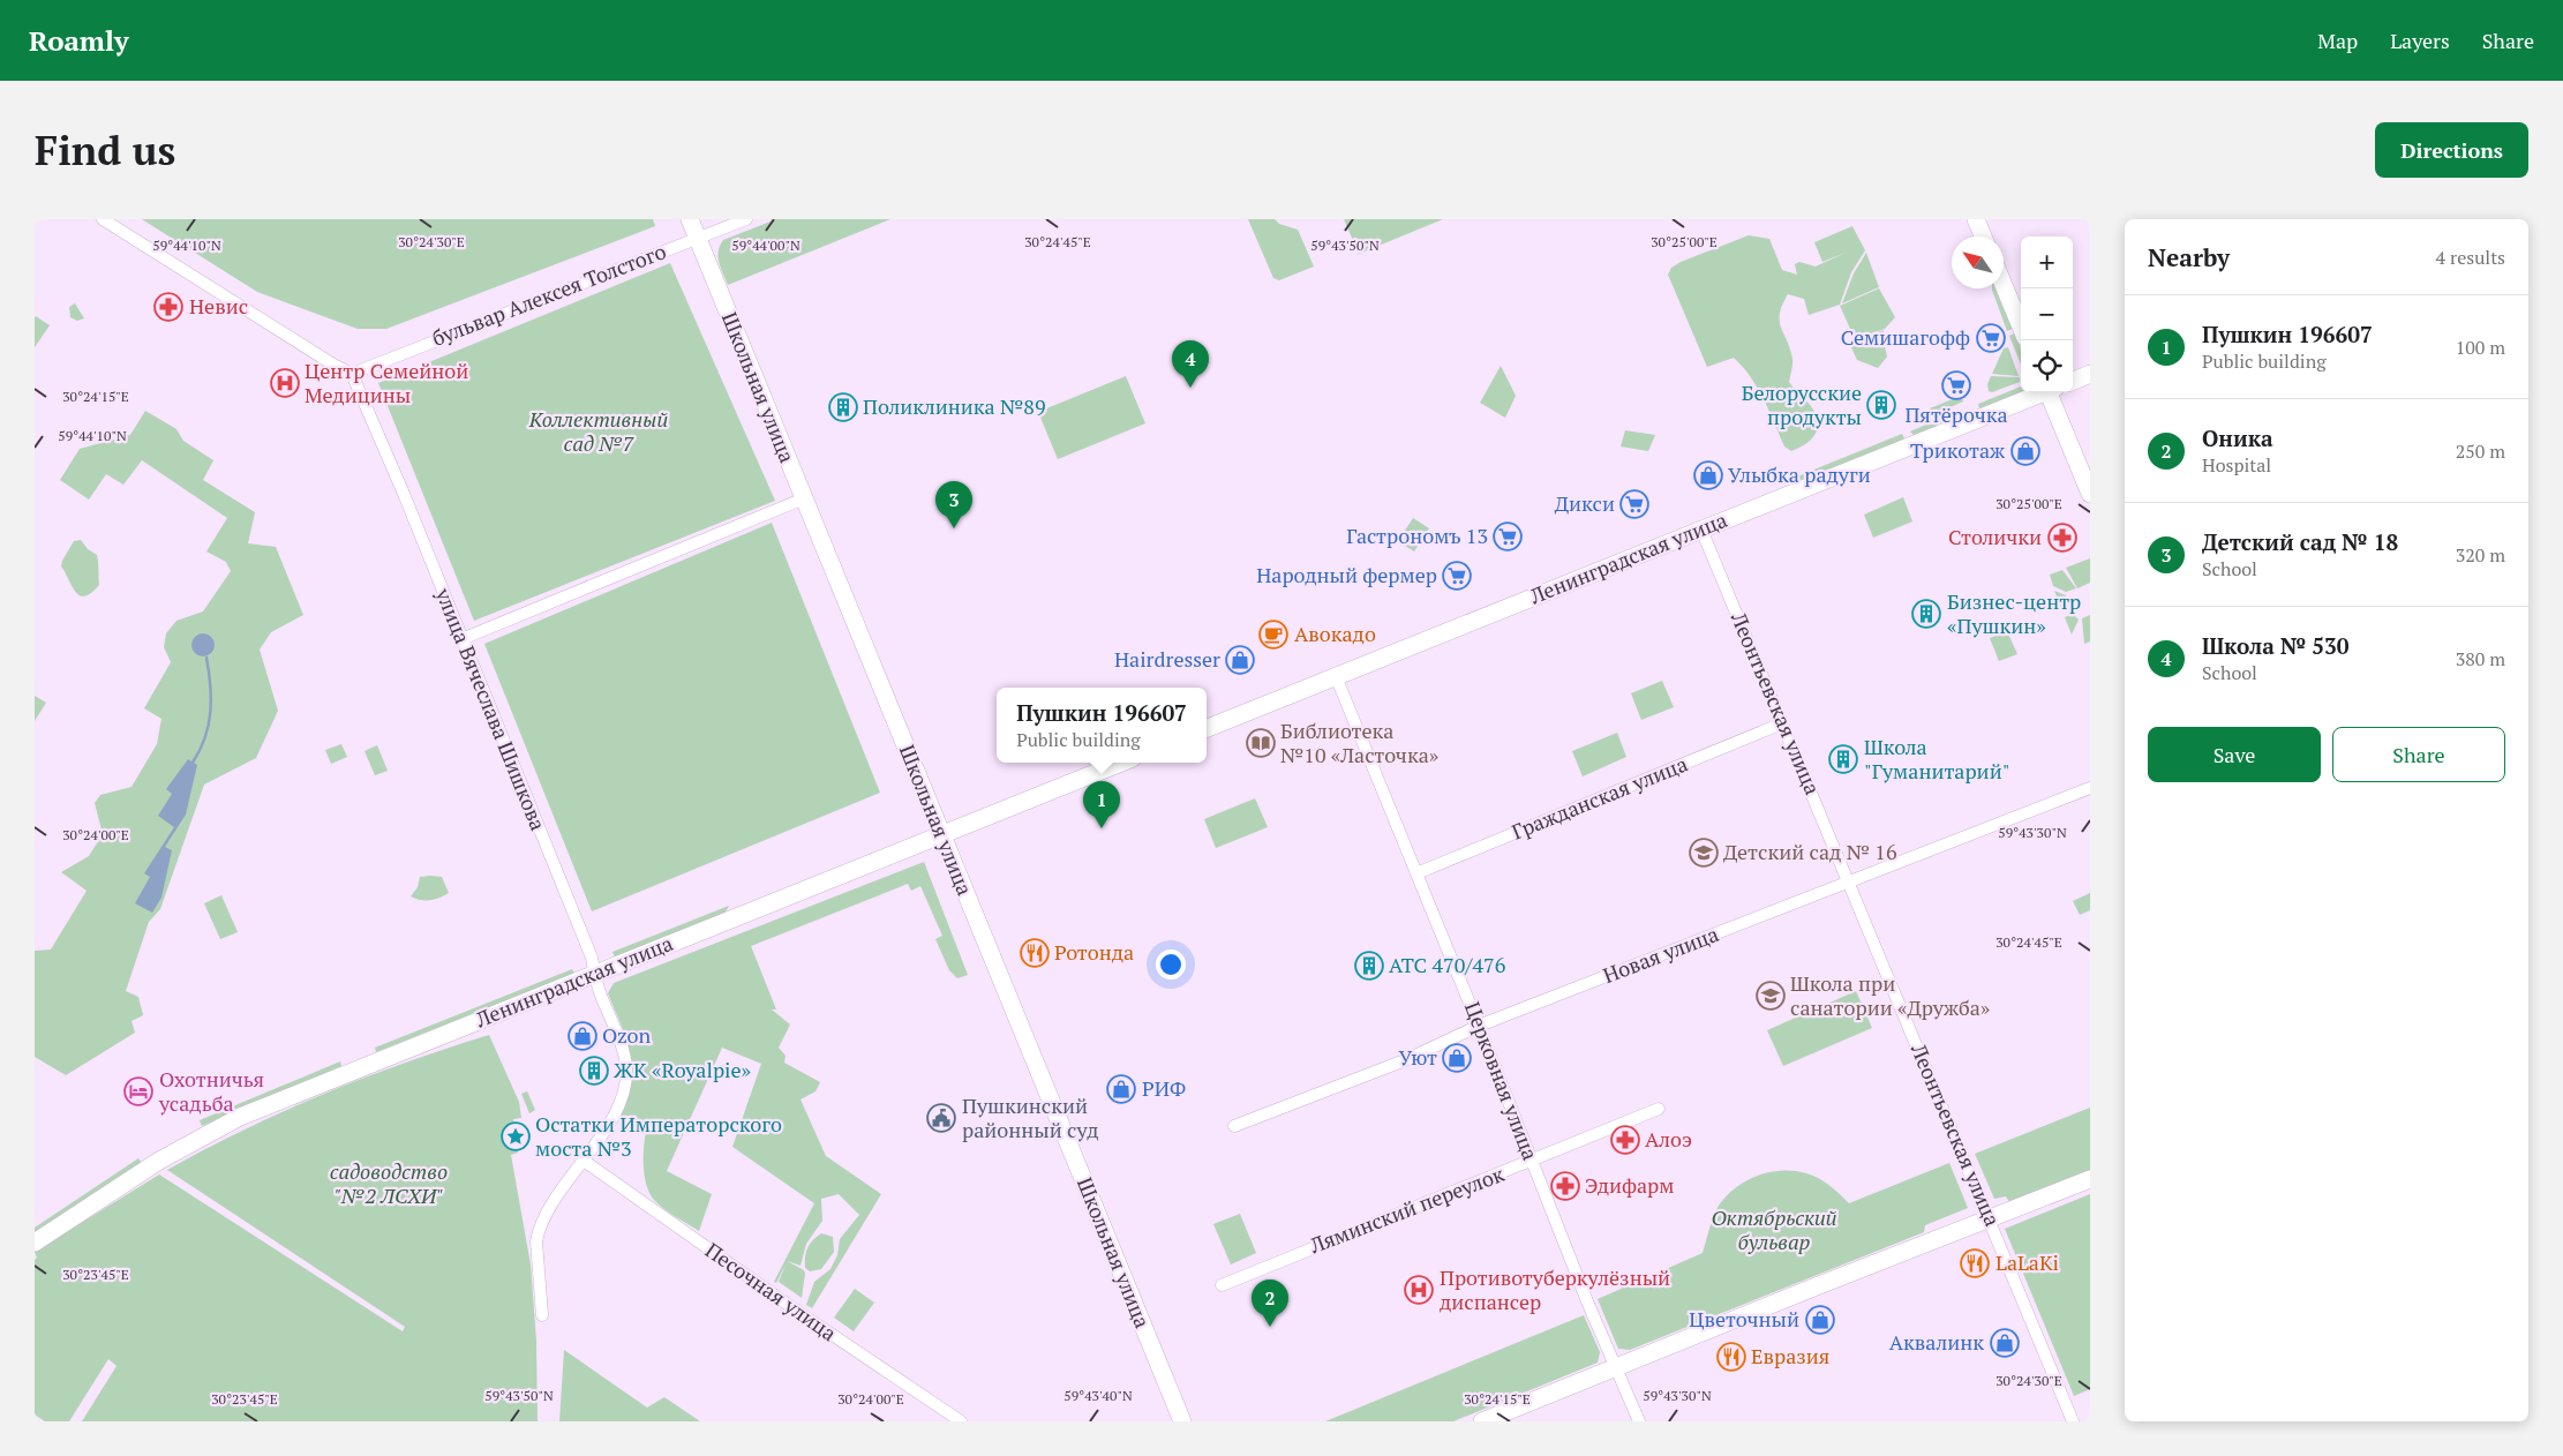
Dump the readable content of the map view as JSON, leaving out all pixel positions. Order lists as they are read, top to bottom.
{
  "streets": {
    "street": [
      "бульвар Алексея Толстого",
      "Школьная улица",
      "Ленинградская улица",
      "Леонтьевская улица",
      "улица Вячеслава Шишкова",
      "Гражданская улица",
      "Новая улица",
      "Церковная улица",
      "Ляминский переулок",
      "Песочная улица"
    ]
  },
  "crossings": [
    ["бульвар Алексея Толстого", "Школьная улица"],
    ["бульвар Алексея Толстого", "улица Вячеслава Шишкова"],
    ["Школьная улица", "Ленинградская улица"],
    ["Ленинградская улица", "Леонтьевская улица"],
    ["Ленинградская улица", "улица Вячеслава Шишкова"],
    ["Ленинградская улица", "Церковная улица"],
    ["Леонтьевская улица", "Гражданская улица"],
    ["Леонтьевская улица", "Новая улица"],
    ["улица Вячеслава Шишкова", "Песочная улица"],
    ["Гражданская улица", "Церковная улица"],
    ["Новая улица", "Церковная улица"],
    ["Церковная улица", "Ляминский переулок"]
  ],
  "parks": ["Коллективный сад №7", "садоводство \"№2 ЛСХИ\"", "Октябрьский бульвар"],
  "places": {
    "pharmacy": [
      "Невис",
      "Столички",
      "Алоэ",
      "Эдифарм"
    ],
    "supermarket": [
      "Семишагофф",
      "Пятёрочка",
      "Дикси",
      "Гастрономъ 13",
      "Народный фермер"
    ],
    "hospital": ["Центр Семейной Медицины", "Противотуберкулёзный диспансер"],
    "building": [
      "Белорусские продукты",
      "Поликлиника №89",
      "Бизнес-центр «Пушкин»",
      "Школа \"Гуманитарий\"",
      "АТС 470/476",
      "ЖК «Royalpie»"
    ],
    "shop": [
      "Трикотаж",
      "Улыбка радуги",
      "Hairdresser",
      "Ozon",
      "Уют",
      "РИФ",
      "Цветочный",
      "Аквалинк"
    ],
    "cafe": ["Авокадо"],
    "library": ["Библиотека №10 «Ласточка»"],
    "school or university": ["Детский сад № 16", "Школа при санатории «Дружба»"],
    "restaurant": ["Ротонда", "LaLaKi", "Евразия"],
    "hotel": ["Охотничья усадьба"],
    "public building": ["Пушкинский районный суд"],
    "place": ["Остатки Императорского моста №3"]
  },
  "north": "top left",
  "page": {
    "header": "Roamly",
    "nav": ["Map", "Layers", "Share"],
    "buttons": [
      "Directions",
      ["Save", "Share"]
    ],
    "title": "Find us",
    "heading": ["Nearby", "4 results"],
    "map_buttons": ["+", "−"],
    "list": [
      {
        "mark": "1",
        "name": "Пушкин 196607",
        "note": "Public building",
        "value": "100 m"
      },
      {
        "mark": "2",
        "name": "Оника",
        "note": "Hospital",
        "value": "250 m"
      },
      {
        "mark": "3",
        "name": "Детский сад № 18",
        "note": "School",
        "value": "320 m"
      },
      {
        "mark": "4",
        "name": "Школа № 530",
        "note": "School",
        "value": "380 m"
      }
    ],
    "pins": [
      "4",
      "3",
      "1",
      "2"
    ],
    "popup": ["Пушкин 196607", "Public building"]
  },
  "coordinates": [
    "30°24'30\"E",
    "30°24'45\"E",
    "30°25'00\"E",
    "59°44'10\"N",
    "59°44'00\"N",
    "59°43'50\"N",
    "30°24'15\"E",
    "59°43'30\"N",
    "30°24'00\"E",
    "30°23'45\"E",
    "59°43'40\"N"
  ]
}
